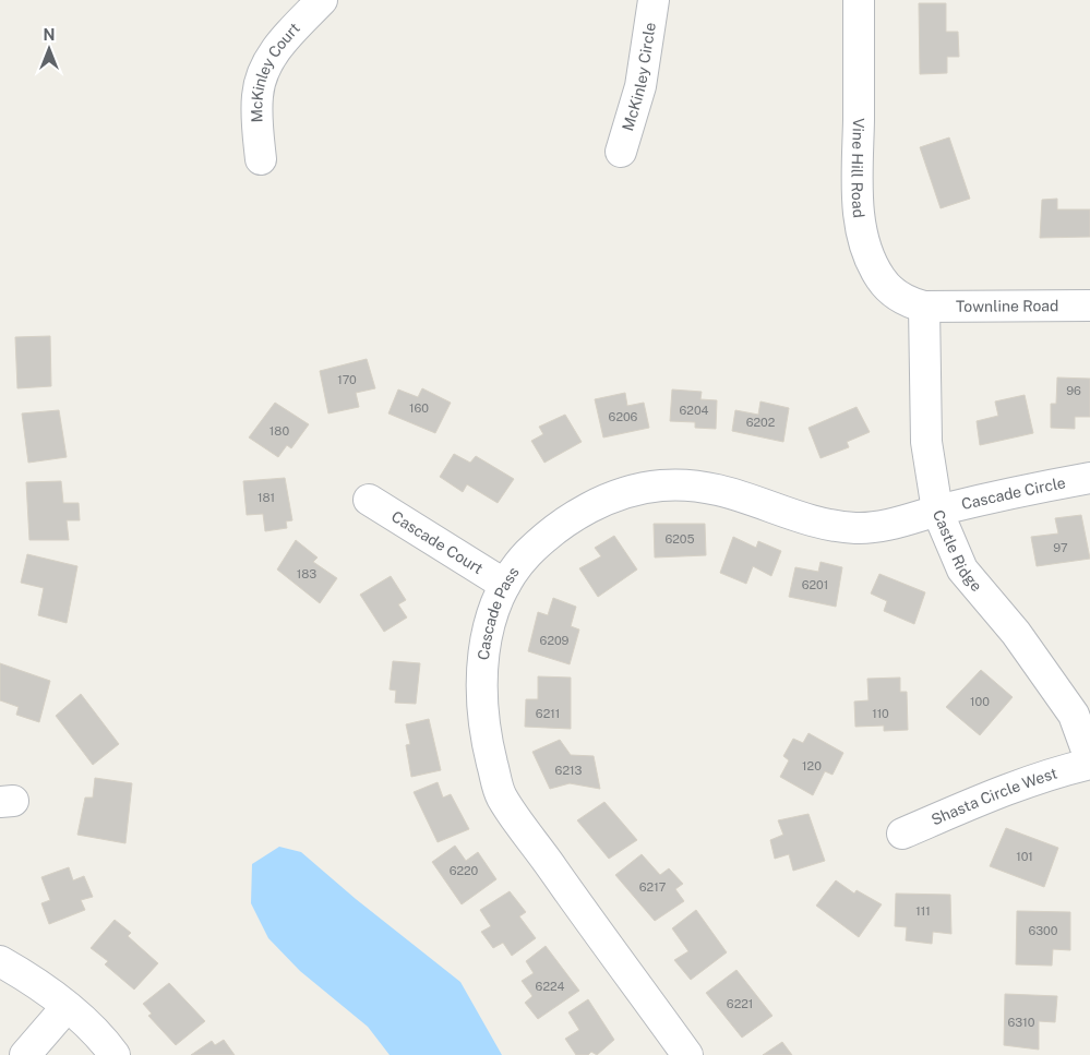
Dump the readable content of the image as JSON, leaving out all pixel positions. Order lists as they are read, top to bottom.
{
  "streets": {
    "street": [
      "McKinley Court",
      "McKinley Circle",
      "Vine Hill Road",
      "Townline Road",
      "Cascade Circle",
      "Cascade Court",
      "Castle Ridge",
      "Cascade Pass",
      "Shasta Circle West"
    ]
  },
  "crossings": [
    ["Vine Hill Road", "Townline Road"],
    ["Vine Hill Road", "Castle Ridge"],
    ["Townline Road", "Castle Ridge"],
    ["Cascade Circle", "Castle Ridge"],
    ["Cascade Circle", "Cascade Pass"],
    ["Cascade Court", "Cascade Pass"],
    ["Castle Ridge", "Cascade Pass"]
  ],
  "house_numbers": [
    "170",
    "96",
    "160",
    "6204",
    "6206",
    "6202",
    "180",
    "181",
    "6205",
    "97",
    "183",
    "6201",
    "6209",
    "100",
    "6211",
    "110",
    "120",
    "6213",
    "101",
    "6220",
    "6217",
    "111",
    "6300",
    "6224",
    "6221",
    "6310"
  ],
  "north": "top"
}
